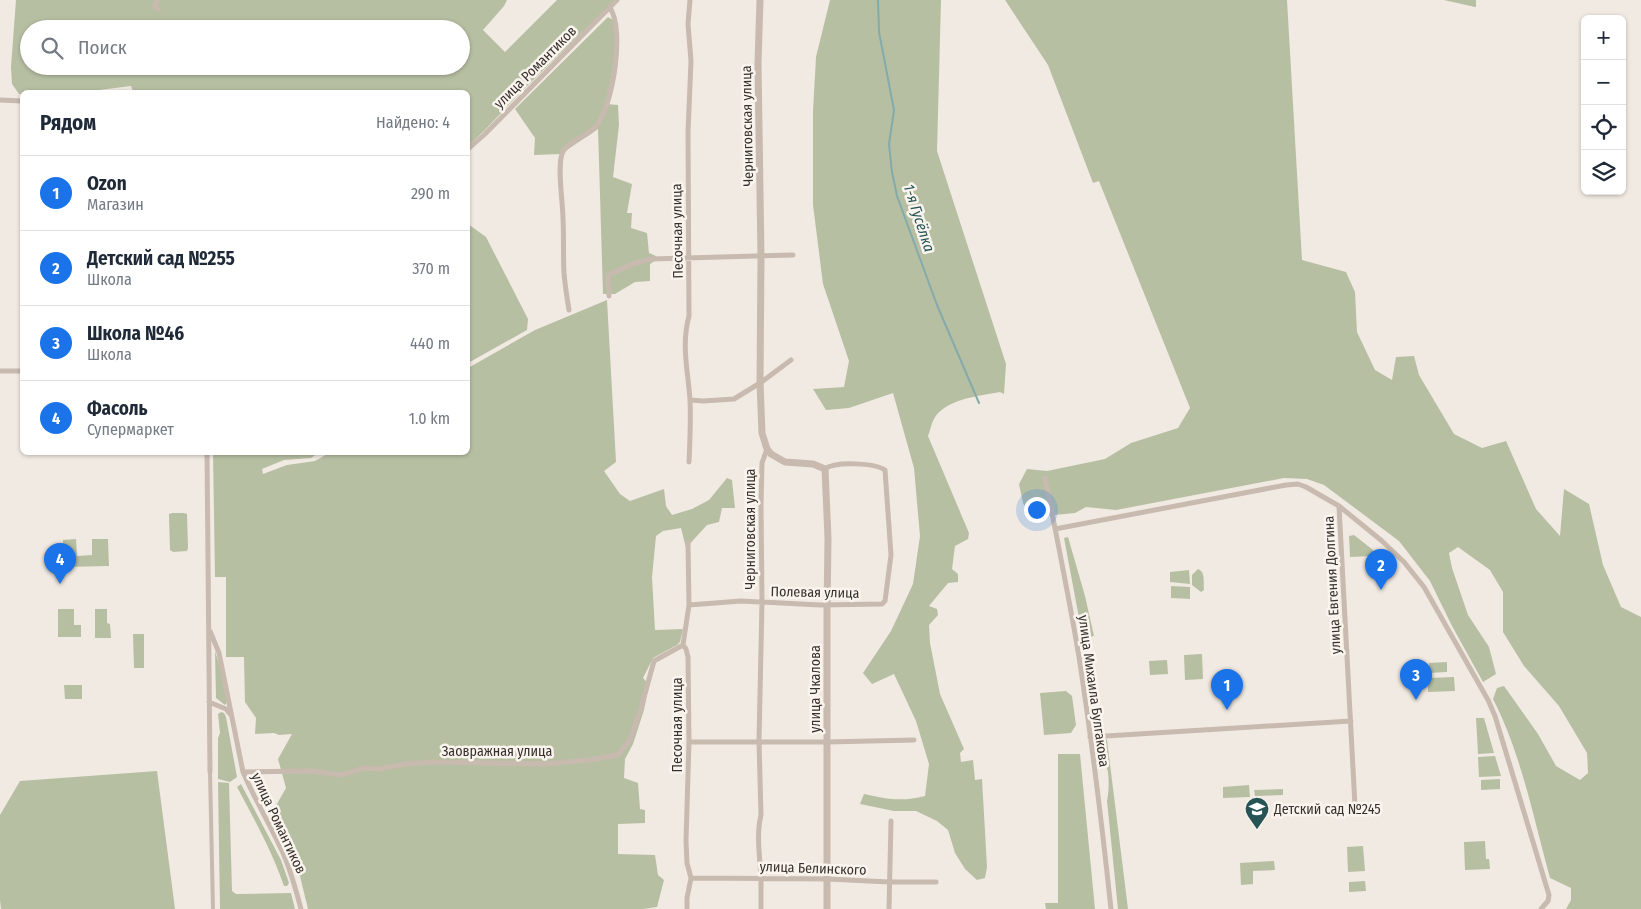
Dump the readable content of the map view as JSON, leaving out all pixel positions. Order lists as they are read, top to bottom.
{
  "streets": {
    "street": [
      "улица Романтиков",
      "Черниговская улица",
      "Песочная улица",
      "улица Евгения Долгина",
      "Полевая улица",
      "улица Чкалова",
      "улица Михаила Булгакова",
      "Заовражная улица",
      "улица Белинского"
    ]
  },
  "crossings": [
    ["улица Романтиков", "Заовражная улица"],
    ["Черниговская улица", "Полевая улица"],
    ["Черниговская улица", "улица Белинского"],
    ["Песочная улица", "Полевая улица"],
    ["Песочная улица", "Заовражная улица"],
    ["Песочная улица", "улица Белинского"],
    ["улица Евгения Долгина", "улица Михаила Булгакова"],
    ["Полевая улица", "улица Чкалова"],
    ["улица Чкалова", "улица Белинского"]
  ],
  "water": ["1-я Гусёлка"],
  "places": {
    "school or university": ["Детский сад №245"]
  },
  "page": {
    "map_buttons": ["+", "−"],
    "search": "Поиск",
    "heading": ["Рядом", "Найдено: 4"],
    "list": [
      {
        "mark": "1",
        "name": "Ozon",
        "note": "Магазин",
        "value": "290 m"
      },
      {
        "mark": "2",
        "name": "Детский сад №255",
        "note": "Школа",
        "value": "370 m"
      },
      {
        "mark": "3",
        "name": "Школа №46",
        "note": "Школа",
        "value": "440 m"
      },
      {
        "mark": "4",
        "name": "Фасоль",
        "note": "Супермаркет",
        "value": "1.0 km"
      }
    ],
    "pins": [
      "4",
      "2",
      "3",
      "1"
    ]
  }
}
